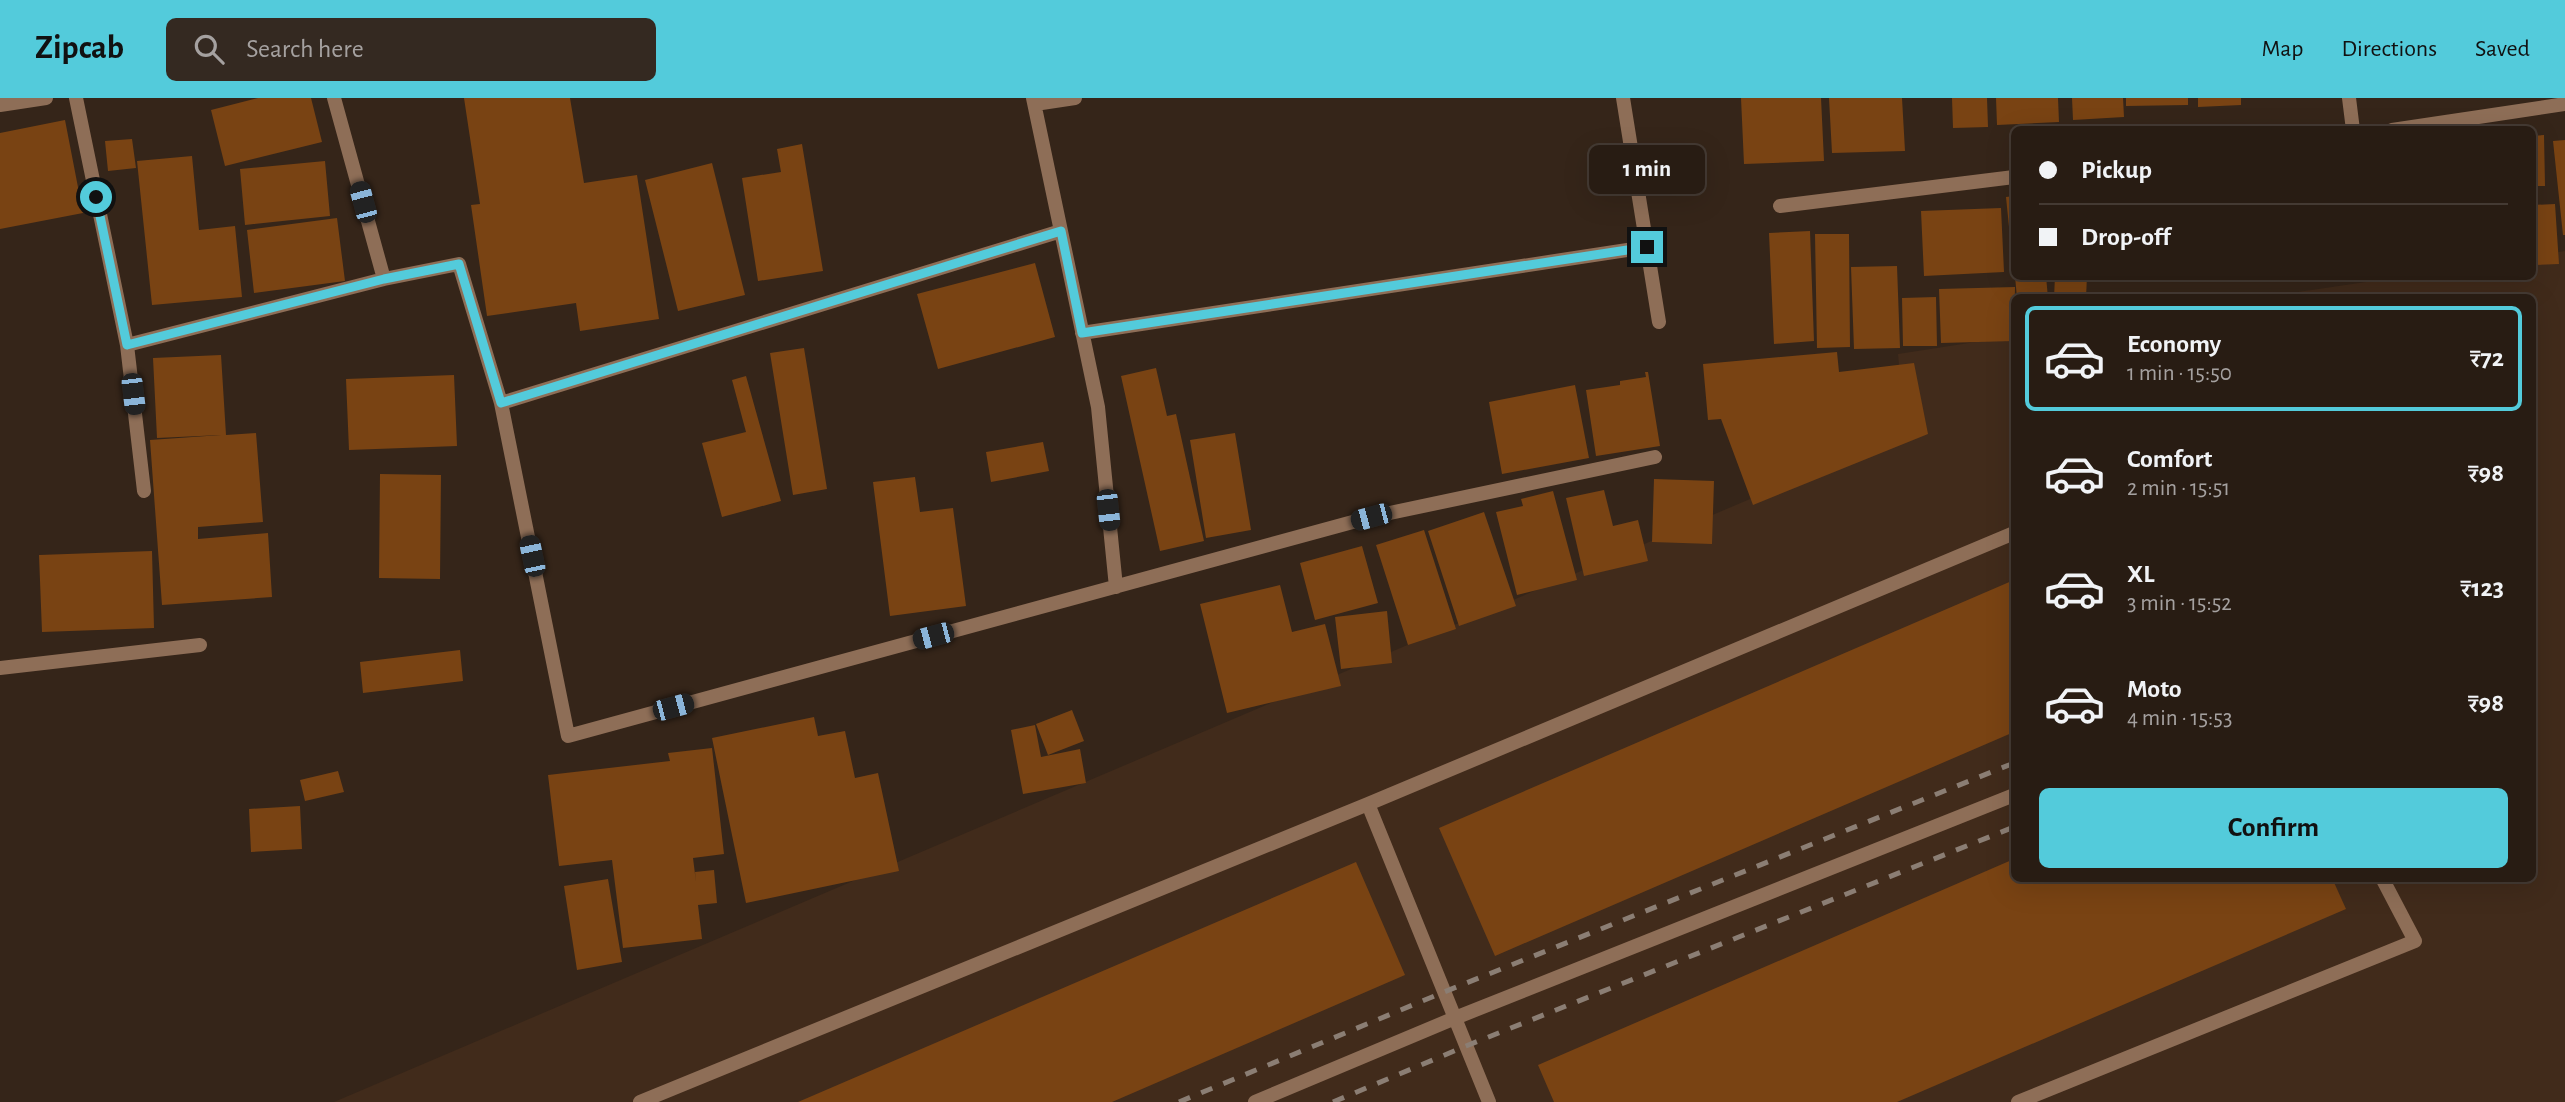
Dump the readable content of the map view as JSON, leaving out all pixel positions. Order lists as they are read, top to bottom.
{
  "page": {
    "header": "Zipcab",
    "search": "Search here",
    "nav": ["Map", "Directions", "Saved"],
    "banner": ["Pickup", "Drop-off"],
    "bubble": "1 min",
    "list": [
      {
        "name": "Economy",
        "note": "1 min · 15:50",
        "value": "₹72"
      },
      {
        "name": "Comfort",
        "note": "2 min · 15:51",
        "value": "₹98"
      },
      {
        "name": "XL",
        "note": "3 min · 15:52",
        "value": "₹123"
      },
      {
        "name": "Moto",
        "note": "4 min · 15:53",
        "value": "₹98"
      }
    ],
    "buttons": "Confirm"
  }
}
